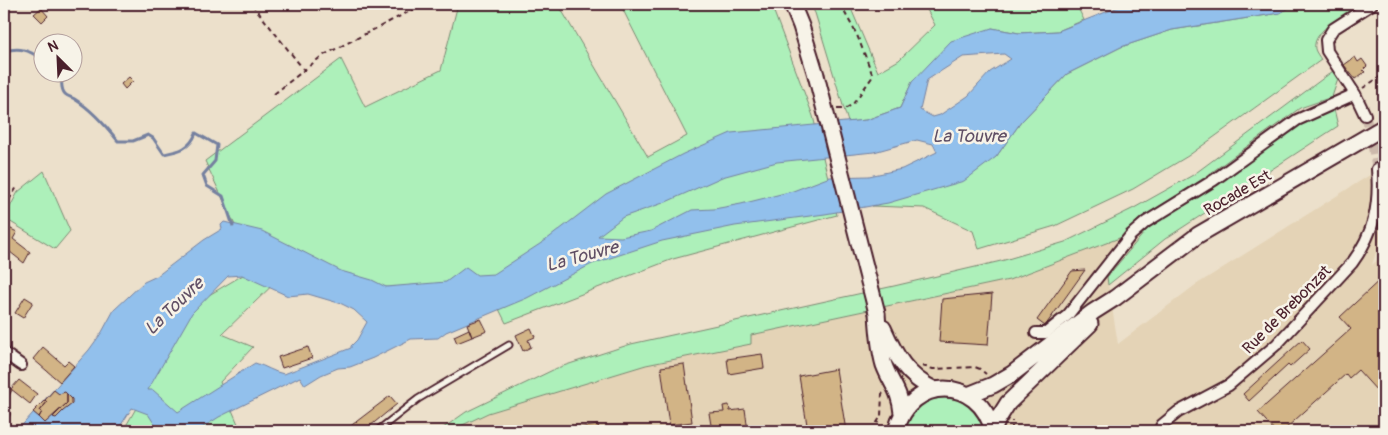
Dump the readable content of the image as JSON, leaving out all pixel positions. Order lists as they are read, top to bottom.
{
  "streets": {
    "main road": ["Rocade Est"],
    "street": ["Rue de Brebonzat"]
  },
  "water": ["La Touvre"],
  "north": "top left"
}
